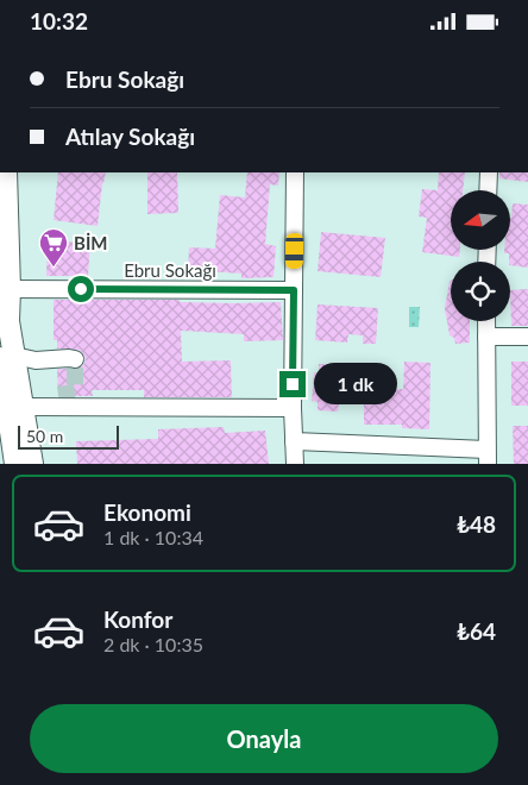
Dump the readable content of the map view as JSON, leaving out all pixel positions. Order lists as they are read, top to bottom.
{
  "streets": {
    "street": ["Ebru Sokağı"]
  },
  "places": {
    "supermarket": ["BİM"]
  },
  "scale_bar": "50 m",
  "north": "left",
  "page": {
    "status": "10:32",
    "banner": ["Ebru Sokağı", "Atılay Sokağı"],
    "bubble": "1 dk",
    "scale": "50 m",
    "list": [
      {
        "name": "Ekonomi",
        "note": "1 dk · 10:34",
        "value": "₺48"
      },
      {
        "name": "Konfor",
        "note": "2 dk · 10:35",
        "value": "₺64"
      }
    ],
    "buttons": "Onayla"
  }
}
